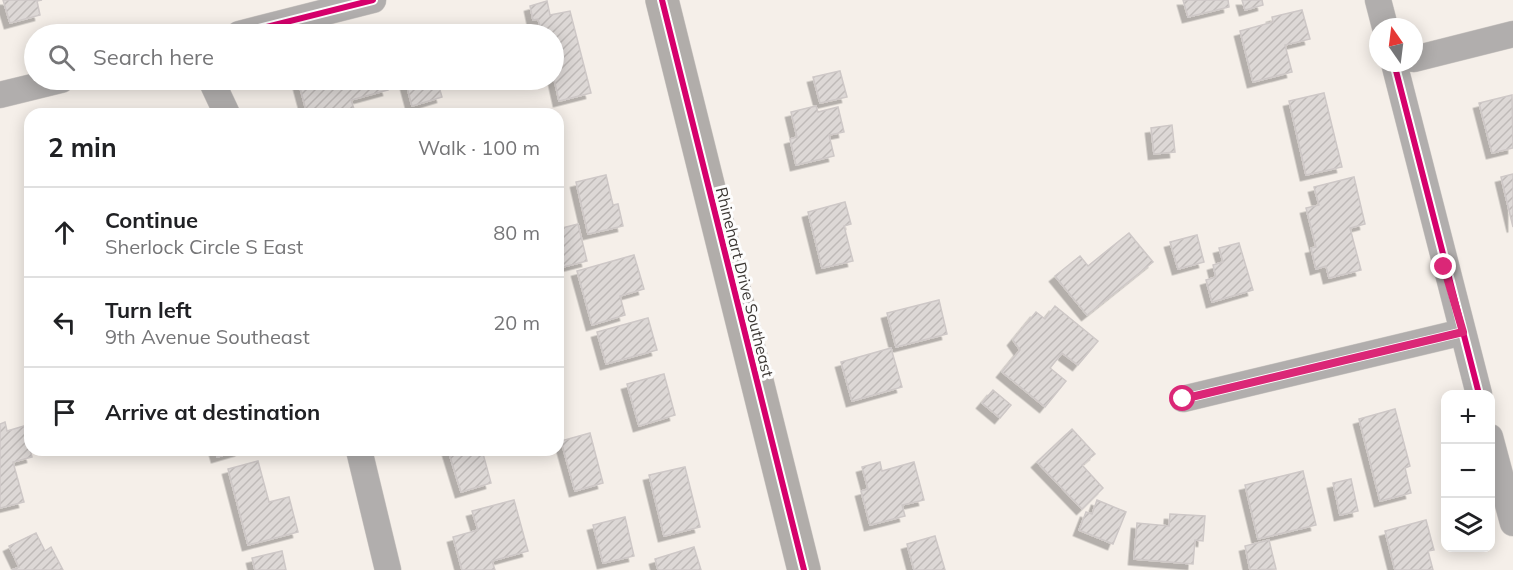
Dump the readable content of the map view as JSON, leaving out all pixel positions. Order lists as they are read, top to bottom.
{
  "streets": {
    "street": ["Rhinehart Drive Southeast"]
  },
  "north": "top",
  "page": {
    "search": "Search here",
    "heading": ["2 min", "Walk · 100 m"],
    "list": [
      ["Continue", "Sherlock Circle S East", "80 m"],
      ["Turn left", "9th Avenue Southeast", "20 m"],
      "Arrive at destination"
    ],
    "map_buttons": ["+", "−"]
  }
}
